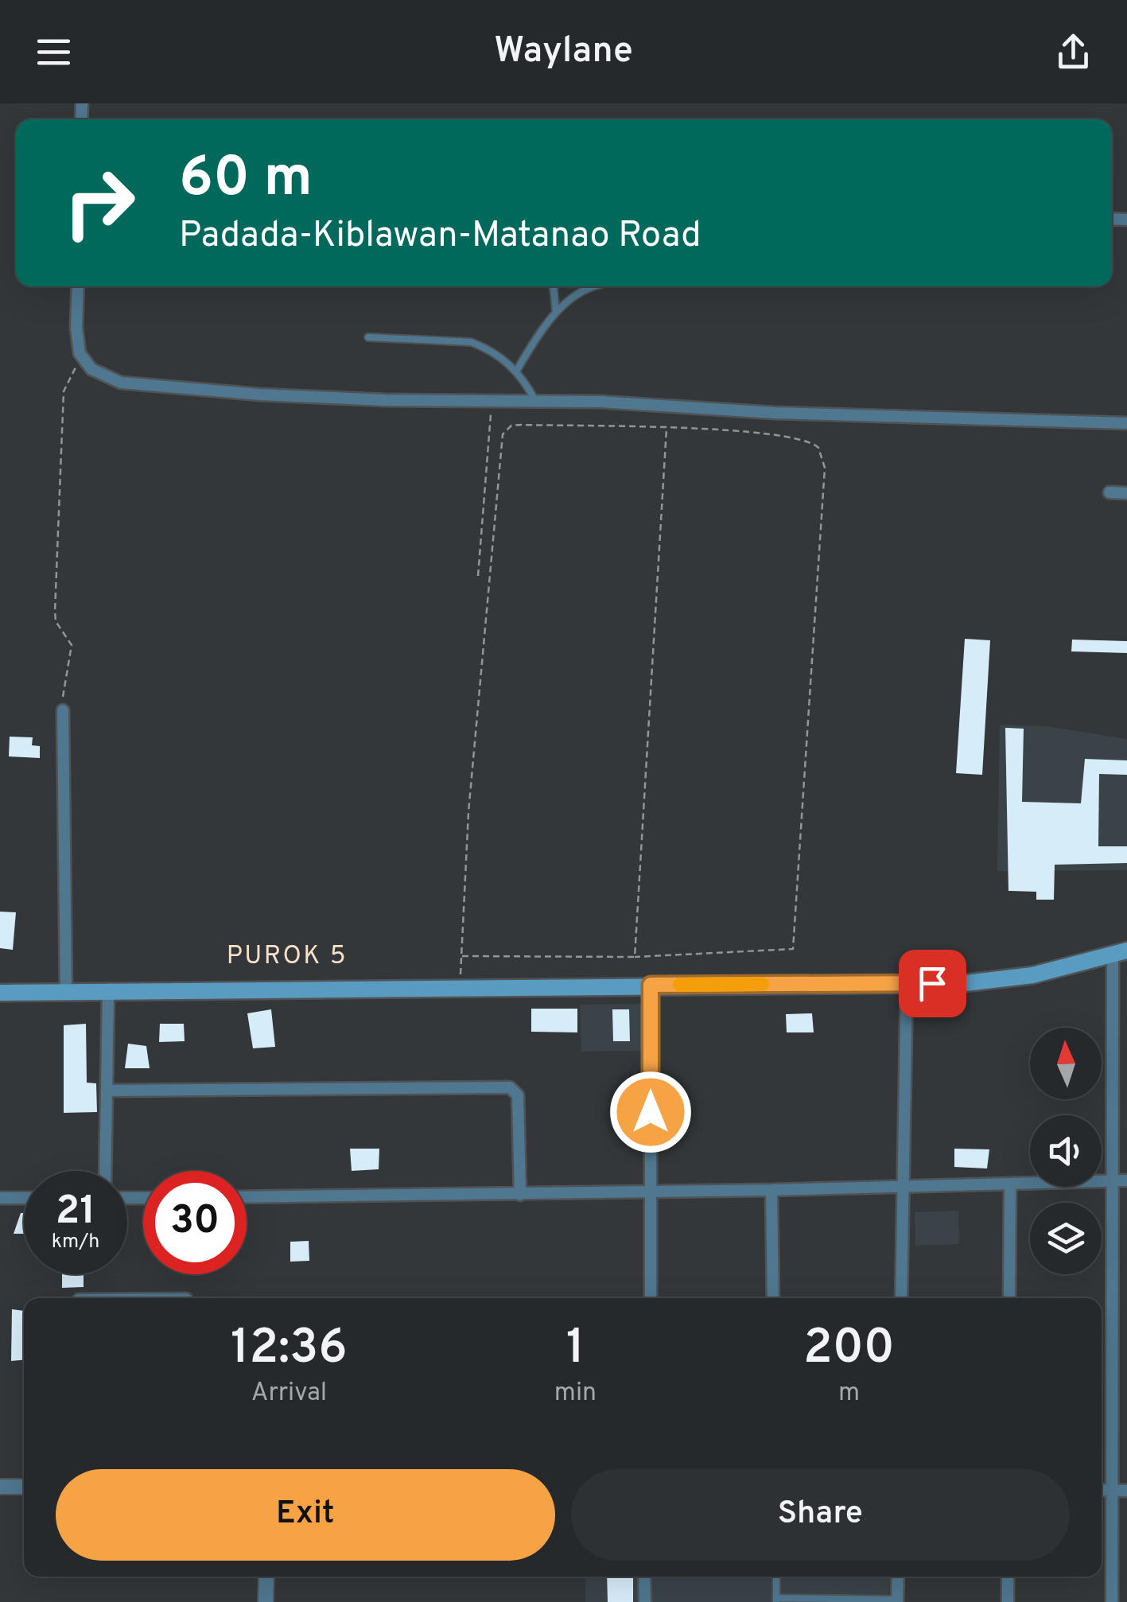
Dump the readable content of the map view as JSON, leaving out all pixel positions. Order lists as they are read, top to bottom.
{
  "districts": ["PUROK 5"],
  "north": "top",
  "page": {
    "header": "Waylane",
    "turn": ["60 m", "Padada-Kiblawan-Matanao Road"],
    "speed": "21 km/h",
    "limit": "30",
    "eta": [
      "12:36",
      "Arrival",
      "1",
      "min",
      "200",
      "m"
    ],
    "buttons": ["Exit", "Share"]
  }
}
